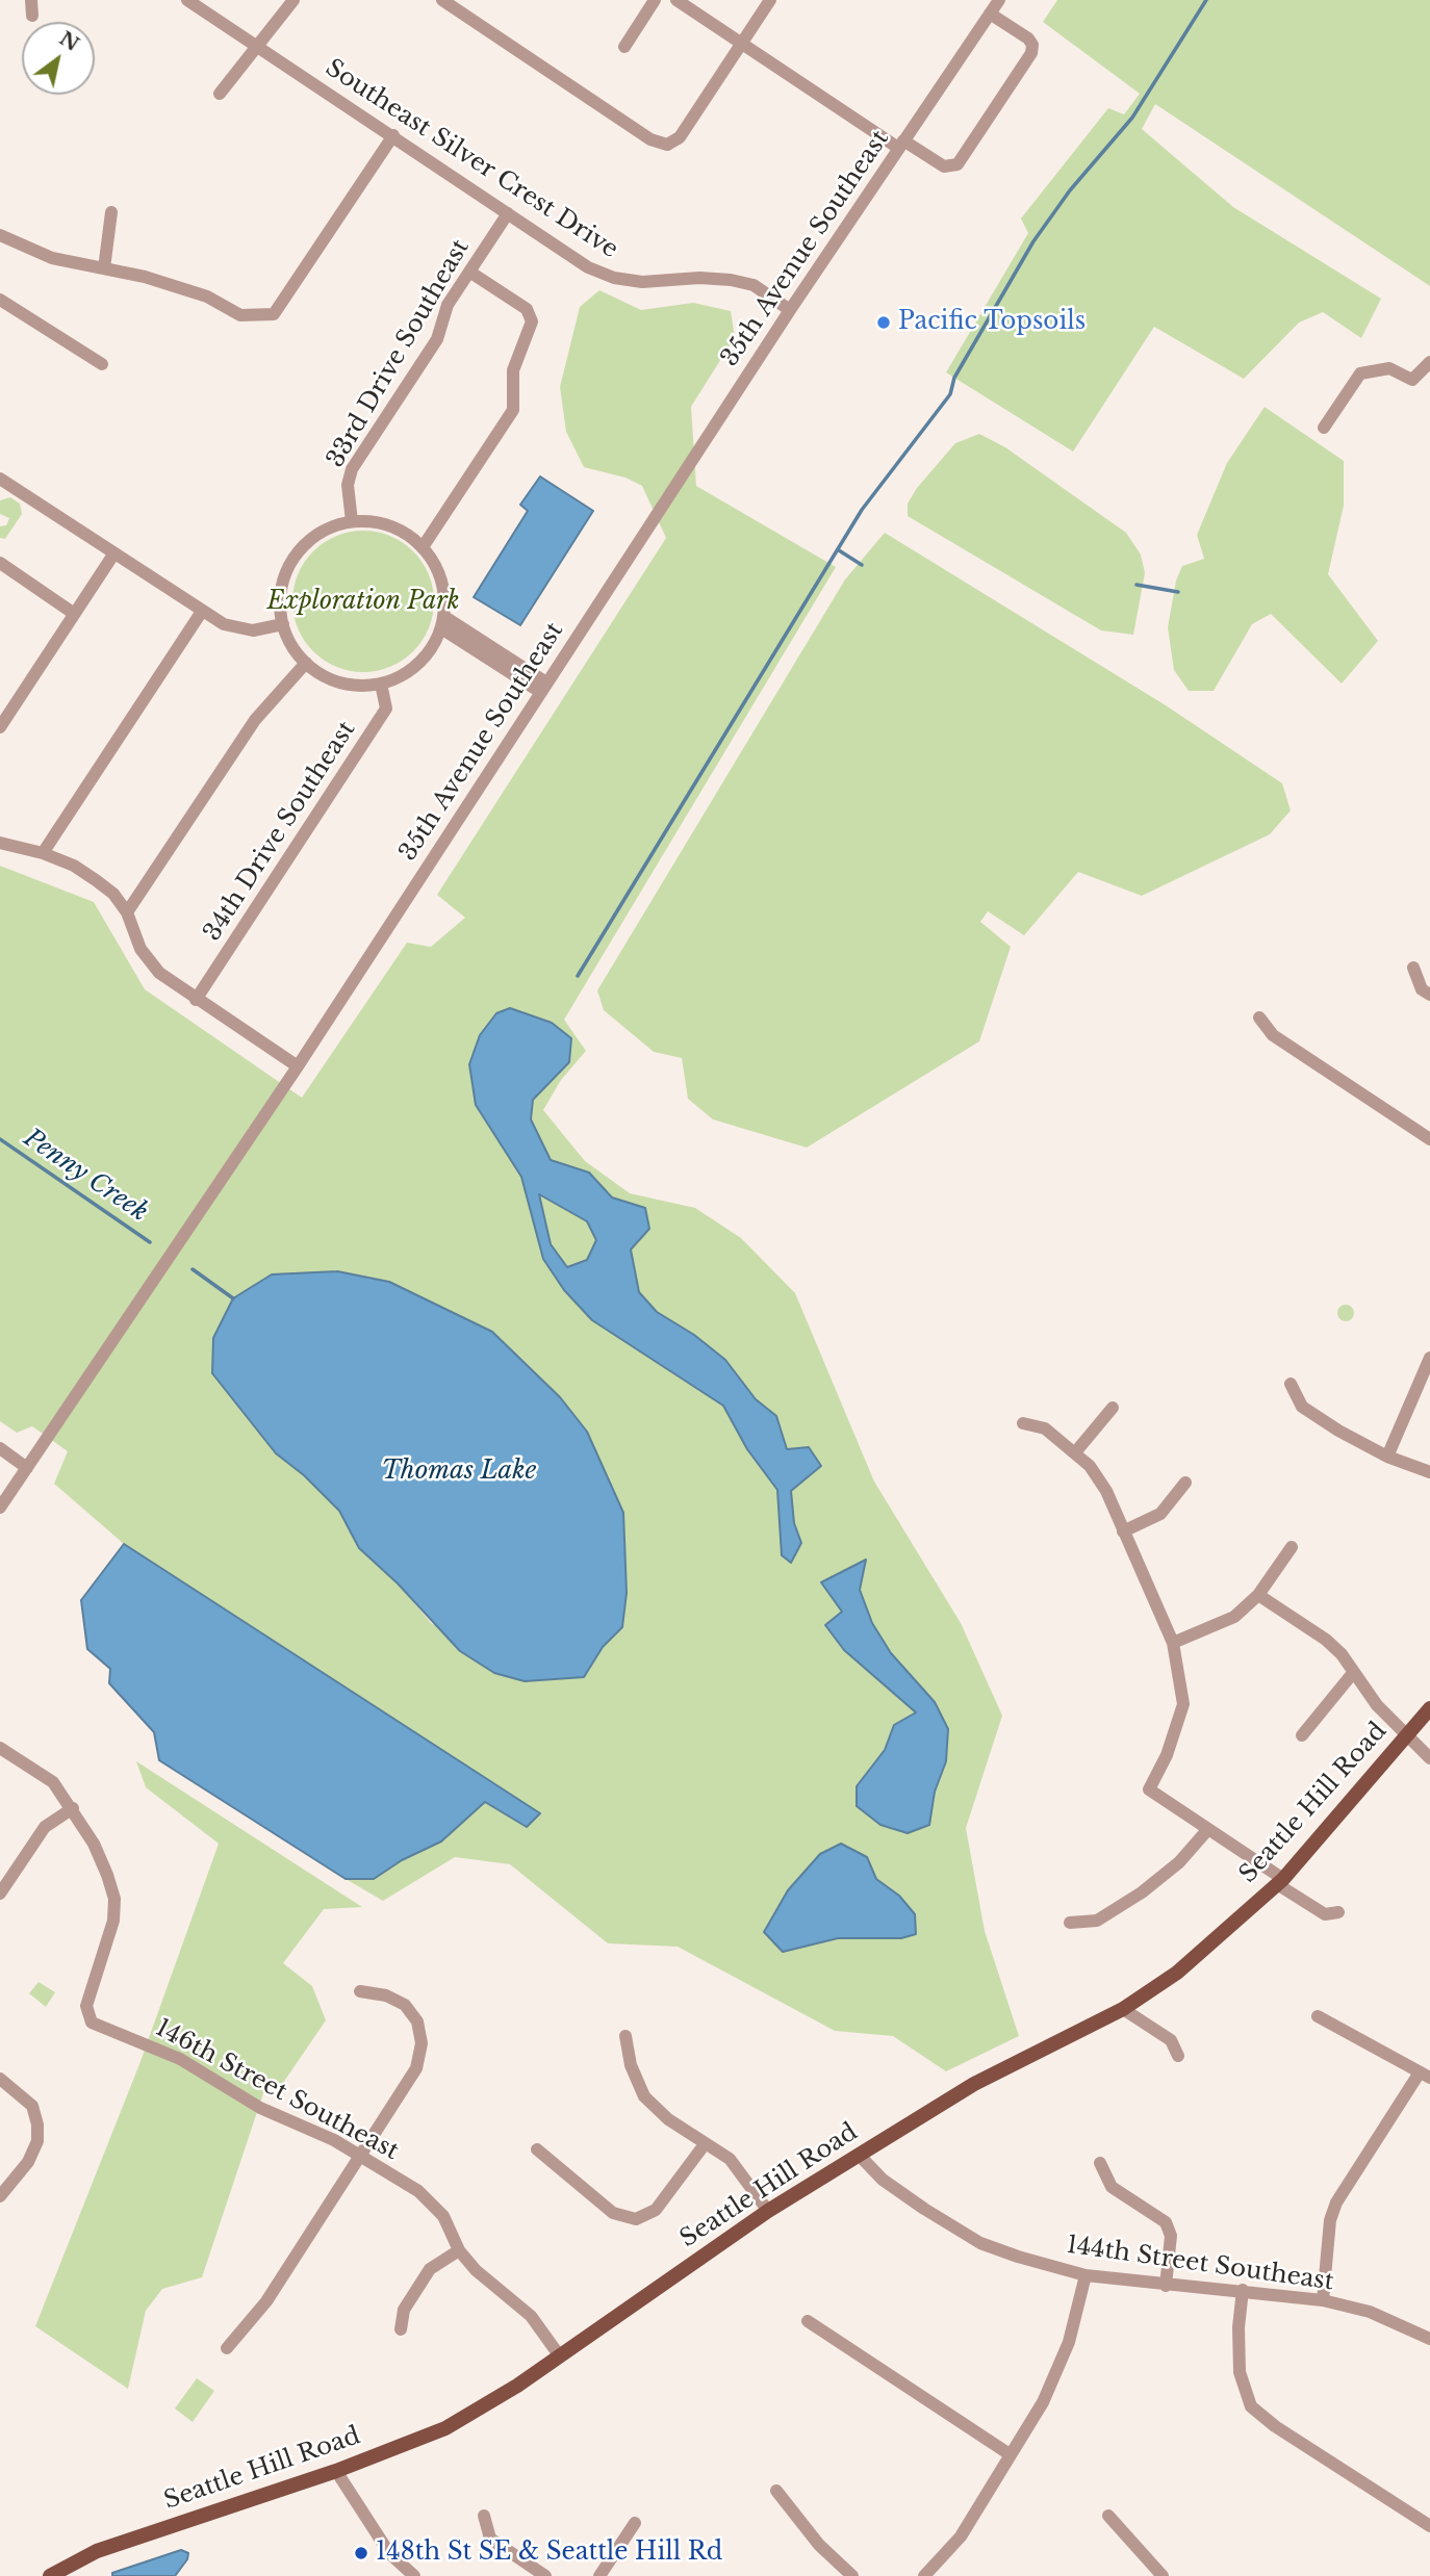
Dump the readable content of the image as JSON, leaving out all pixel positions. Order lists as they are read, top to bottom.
{
  "streets": {
    "main road": ["Seattle Hill Road"],
    "street": [
      "Southeast Silver Crest Drive",
      "35th Avenue Southeast",
      "33rd Drive Southeast",
      "34th Drive Southeast",
      "146th Street Southeast",
      "144th Street Southeast"
    ]
  },
  "crossings": [
    ["Southeast Silver Crest Drive", "35th Avenue Southeast"],
    ["Southeast Silver Crest Drive", "33rd Drive Southeast"],
    ["33rd Drive Southeast", "34th Drive Southeast"],
    ["Seattle Hill Road", "146th Street Southeast"],
    ["Seattle Hill Road", "144th Street Southeast"]
  ],
  "water": ["Penny Creek", "Thomas Lake"],
  "parks": ["Exploration Park"],
  "places": ["Pacific Topsoils", "148th St SE & Seattle Hill Rd"],
  "north": "top right"
}
